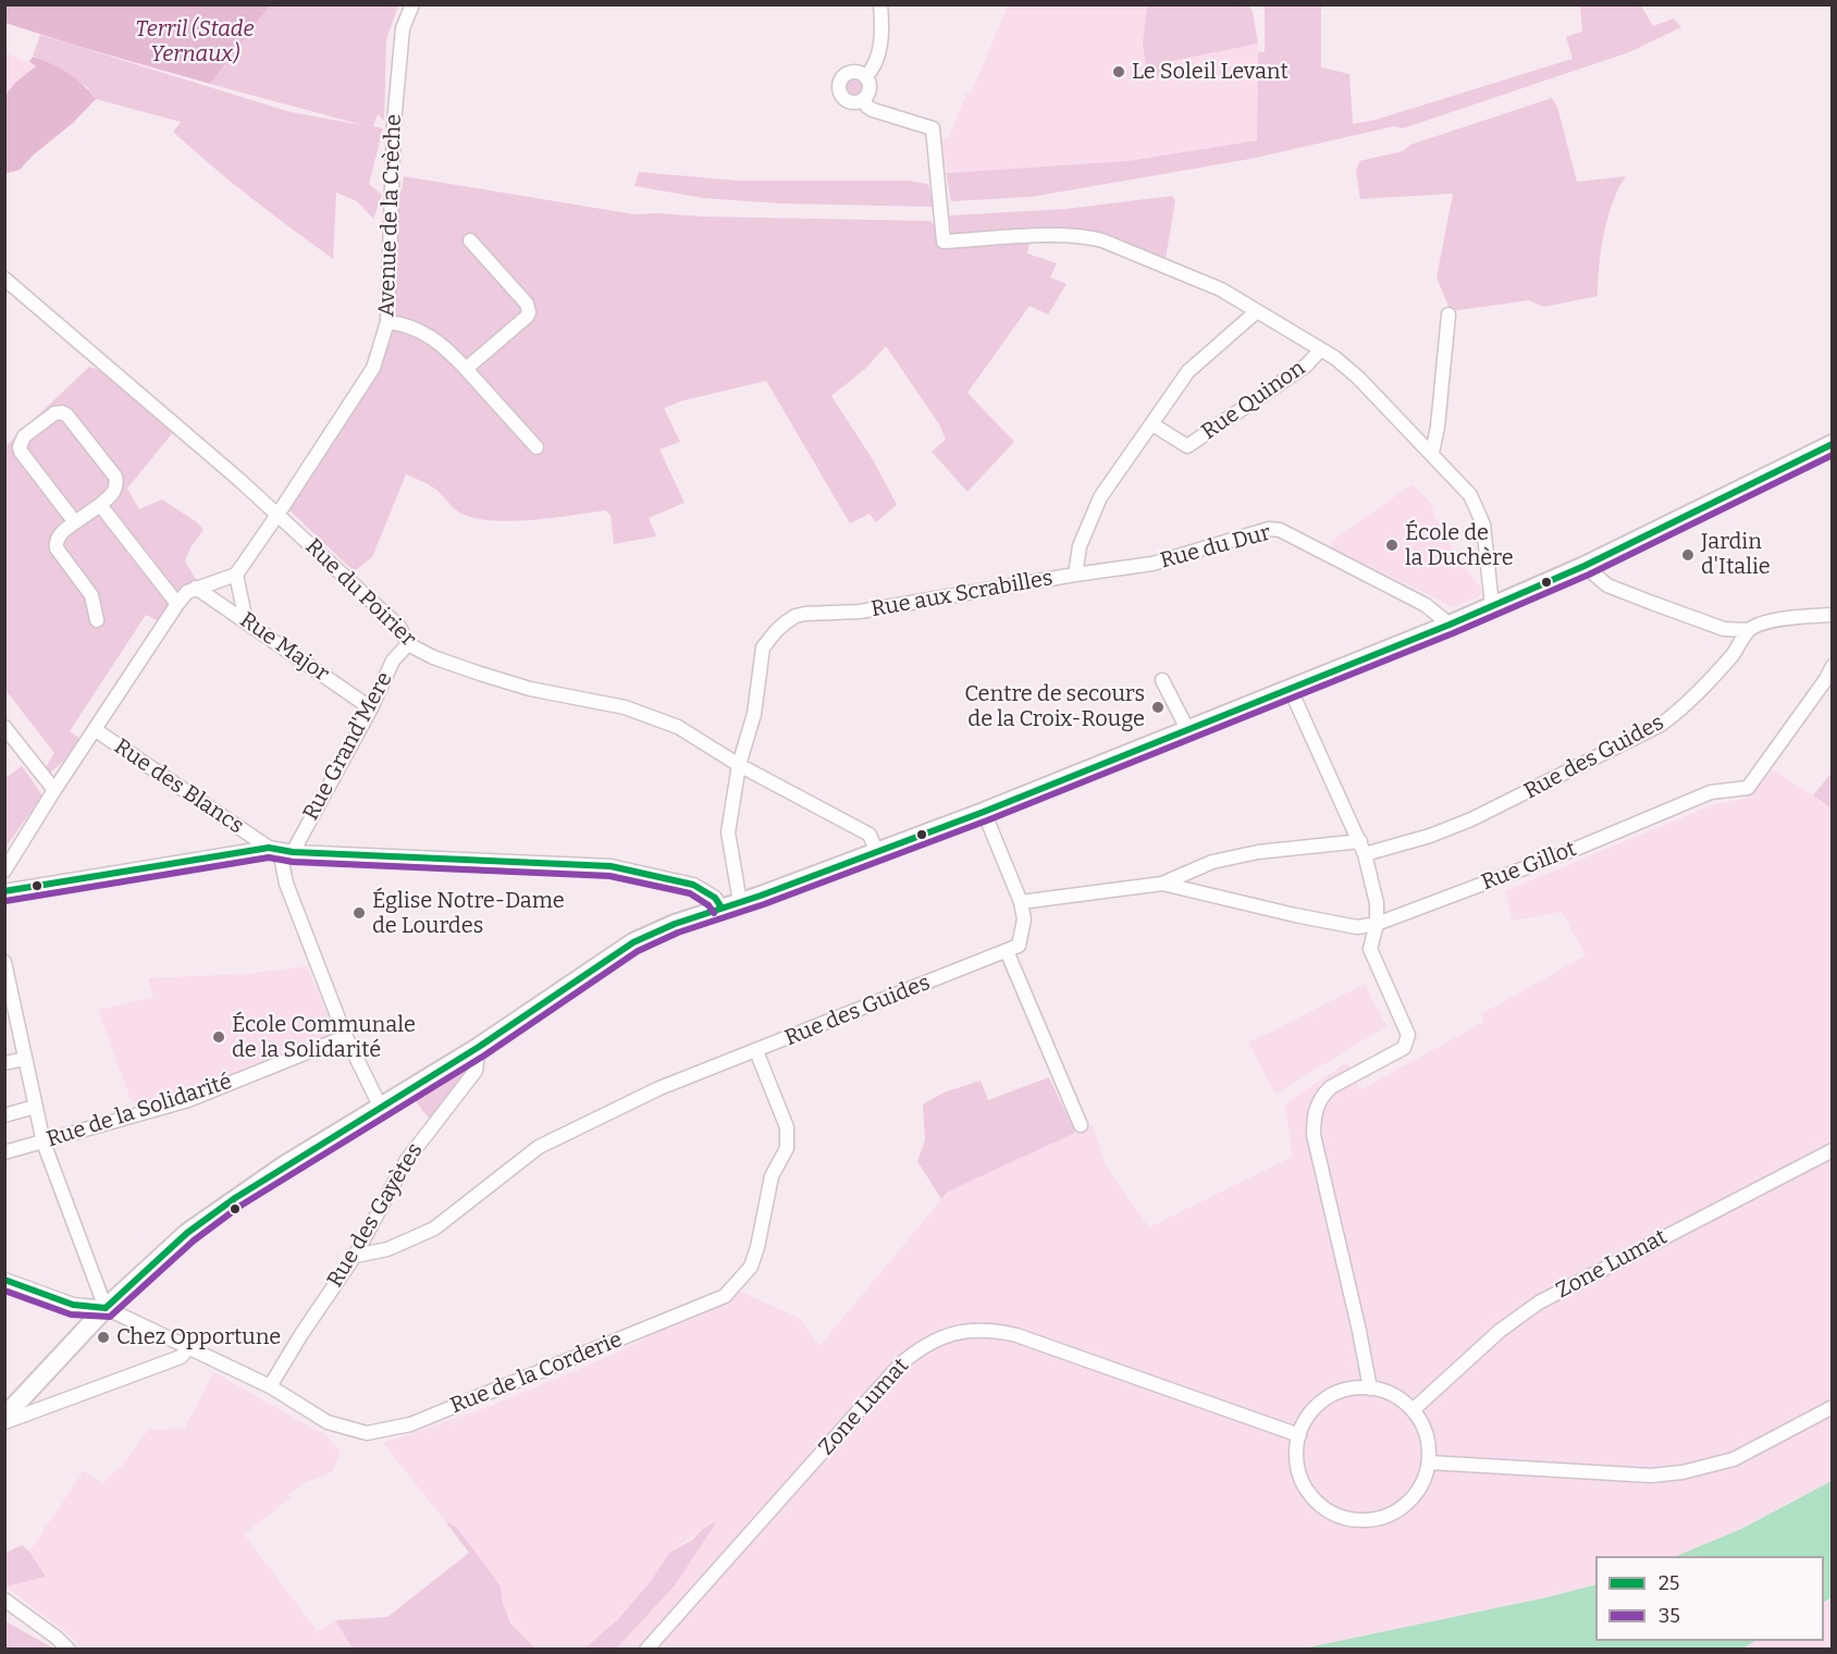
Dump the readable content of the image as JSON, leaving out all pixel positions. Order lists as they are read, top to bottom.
{
  "streets": {
    "street": [
      "Avenue de la Crèche",
      "Rue Quinon",
      "Rue du Dur",
      "Rue du Poirier",
      "Rue aux Scrabilles",
      "Rue Major",
      "Rue Grand'Mere",
      "Rue des Guides",
      "Rue des Blancs",
      "Rue Gillot",
      "Rue de la Solidarité",
      "Rue des Gayètes",
      "Zone Lumat",
      "Rue de la Corderie"
    ]
  },
  "crossings": [
    ["Avenue de la Crèche", "Rue du Poirier"],
    ["Rue Quinon", "Rue aux Scrabilles"],
    ["Rue du Dur", "Rue aux Scrabilles"],
    ["Rue du Poirier", "Rue aux Scrabilles"],
    ["Rue du Poirier", "Rue Grand'Mere"],
    ["Rue Major", "Rue Grand'Mere"],
    ["Rue Grand'Mere", "Rue des Blancs"],
    ["Rue des Guides", "Rue Gillot"],
    ["Rue des Guides", "Rue des Gayètes"],
    ["Rue des Guides", "Rue de la Corderie"],
    ["Rue des Gayètes", "Rue de la Corderie"]
  ],
  "parks": ["Terril (Stade Yernaux)"],
  "places": [
    "Le Soleil Levant",
    "École de la Duchère",
    "Jardin d'Italie",
    "Centre de secours de la Croix-Rouge",
    "Église Notre-Dame de Lourdes",
    "École Communale de la Solidarité",
    "Chez Opportune"
  ],
  "lines": ["transit line 25", "transit line 35"],
  "legend": ["25", "35"]
}
